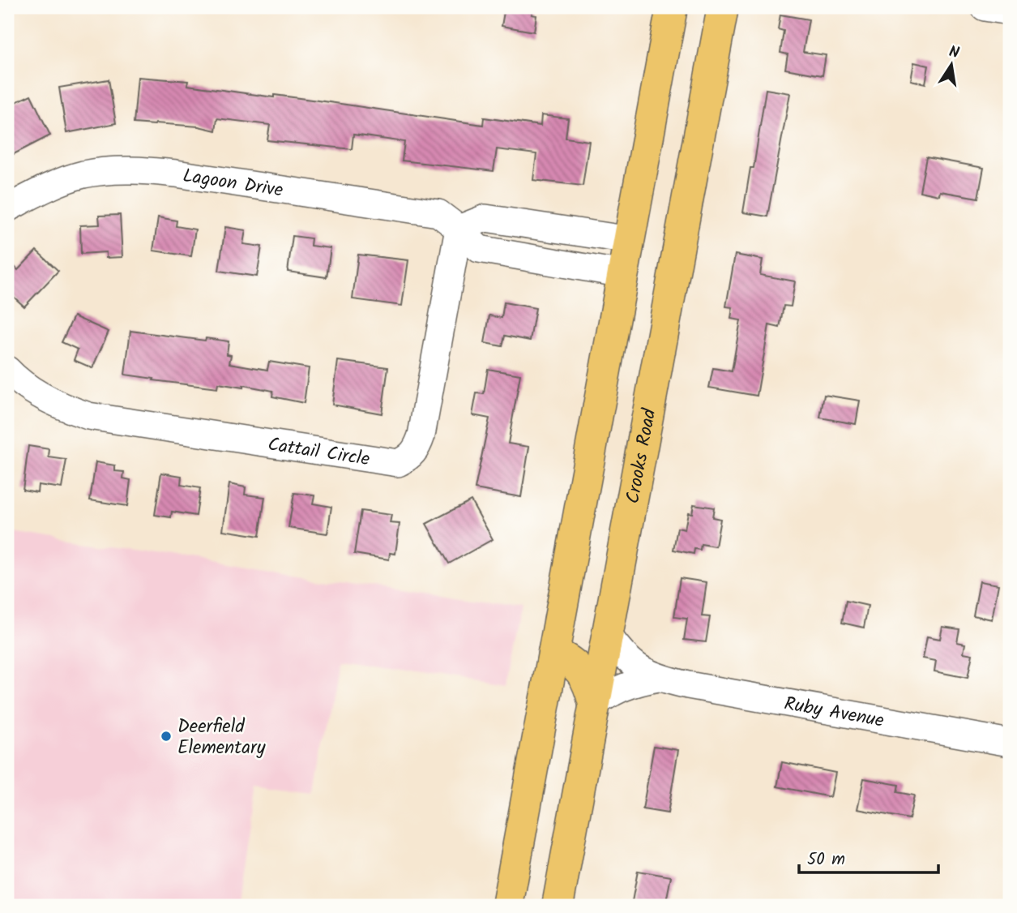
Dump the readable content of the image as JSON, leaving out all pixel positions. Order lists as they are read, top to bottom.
{
  "streets": {
    "main road": ["Crooks Road"],
    "street": ["Lagoon Drive", "Cattail Circle", "Ruby Avenue"]
  },
  "crossings": [
    ["Lagoon Drive", "Cattail Circle"],
    ["Crooks Road", "Ruby Avenue"]
  ],
  "places": ["Deerfield Elementary"],
  "scale_bar": "50 m",
  "north": "top"
}
